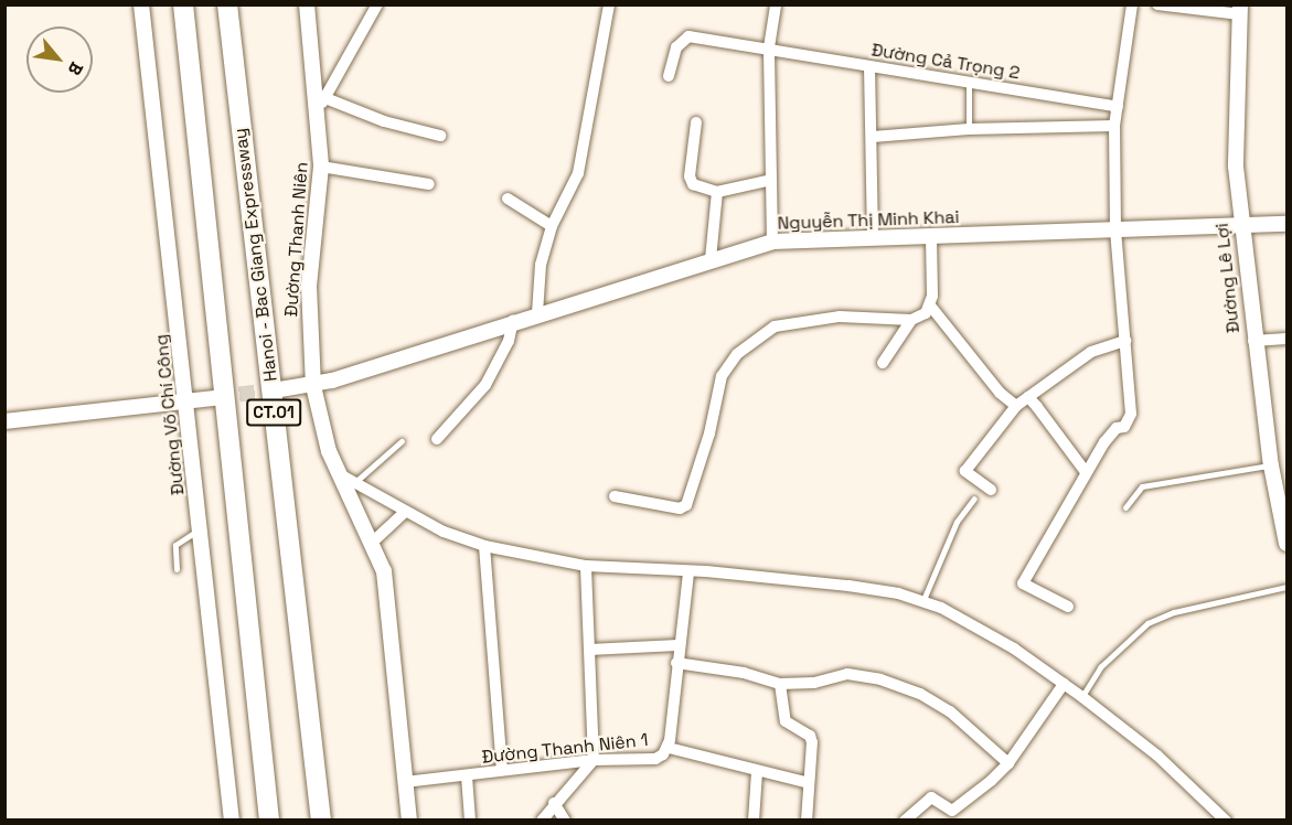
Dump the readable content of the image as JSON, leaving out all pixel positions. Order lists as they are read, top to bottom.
{
  "streets": {
    "highway": ["Hanoi - Bac Giang Expressway", "CT.01"],
    "street": [
      "Đường Cả Trọng 2",
      "Nguyễn Thị Minh Khai",
      "Đường Thanh Niên",
      "Đường Lê Lợi",
      "Đường Võ Chí Công",
      "Đường Thanh Niên 1"
    ]
  },
  "crossings": [
    ["Nguyễn Thị Minh Khai", "Đường Thanh Niên"],
    ["Nguyễn Thị Minh Khai", "Đường Lê Lợi"],
    ["Đường Thanh Niên", "Đường Thanh Niên 1"]
  ],
  "north": "bottom right"
}
